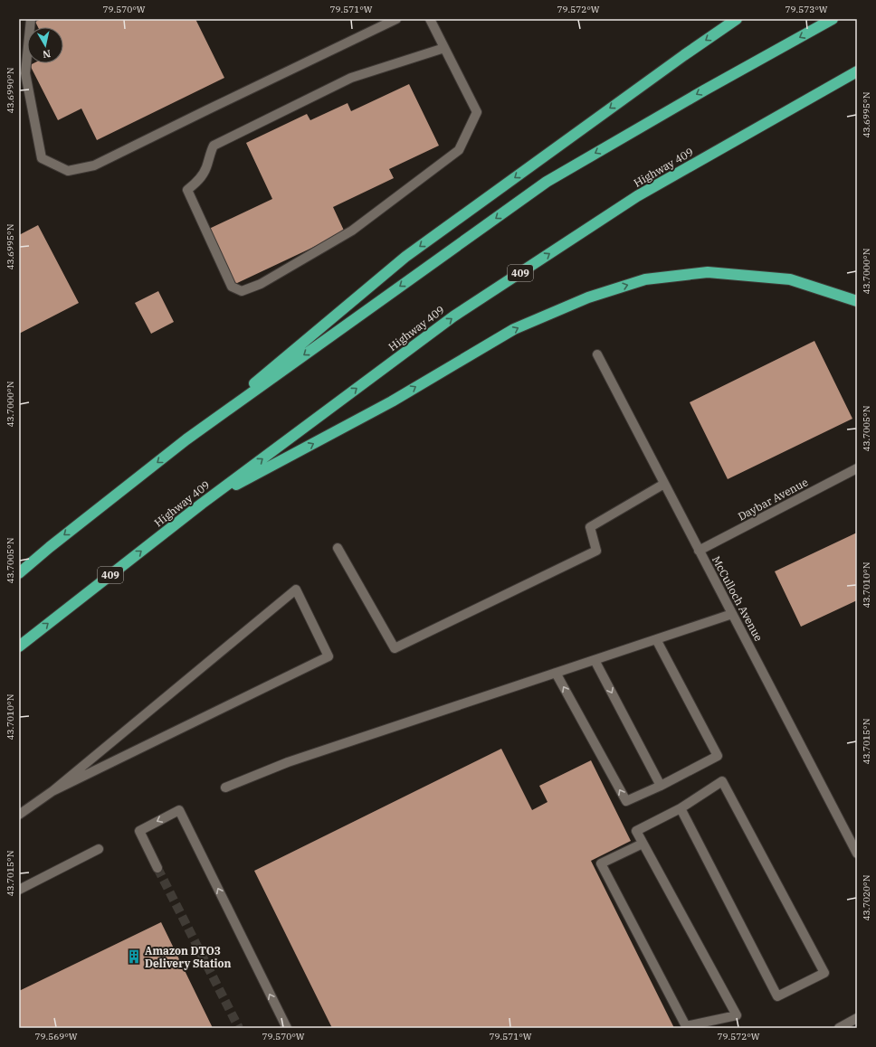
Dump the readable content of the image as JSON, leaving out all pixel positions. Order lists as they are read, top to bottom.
{
  "streets": {
    "highway": ["Highway 409", "409"],
    "street": ["Daybar Avenue", "McCulloch Avenue"]
  },
  "crossings": [
    ["Daybar Avenue", "McCulloch Avenue"]
  ],
  "places": {
    "building": ["Amazon DTO3 Delivery Station"]
  },
  "north": "bottom",
  "coordinates": [
    "79.570°W",
    "79.571°W",
    "79.572°W",
    "79.573°W",
    "43.6990°N",
    "43.6995°N",
    "43.7000°N",
    "43.7005°N",
    "43.7010°N",
    "43.7015°N",
    "43.7020°N",
    "79.569°W"
  ]
}
